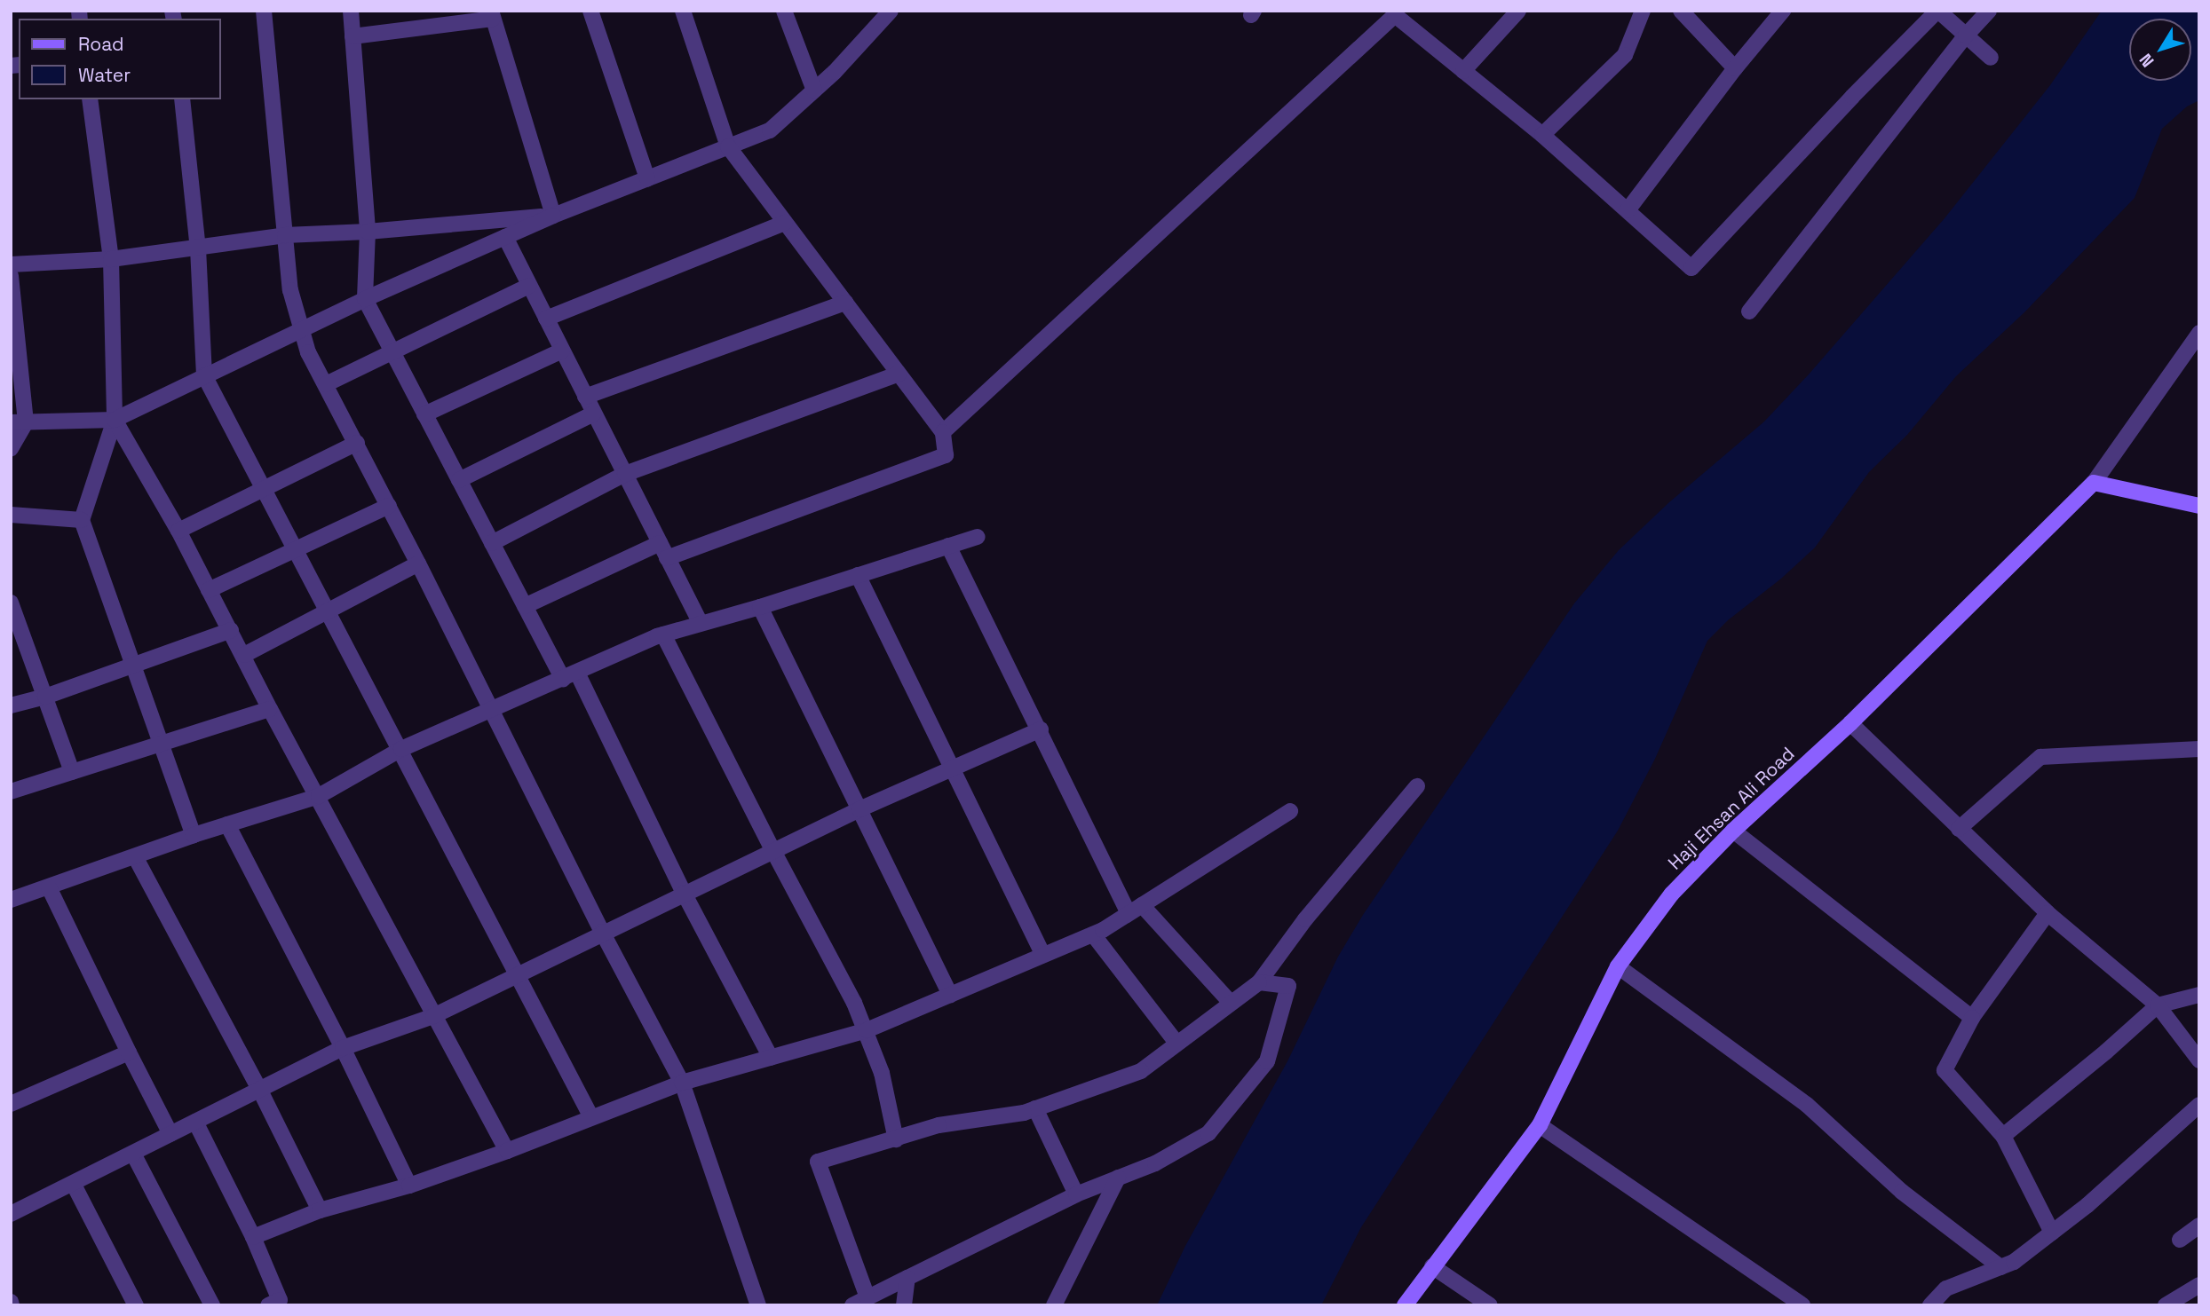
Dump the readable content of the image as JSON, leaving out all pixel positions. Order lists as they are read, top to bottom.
{
  "streets": {
    "street": ["Haji Ehsan Ali Road"]
  },
  "legend": ["Road", "Water"],
  "north": "bottom left"
}
